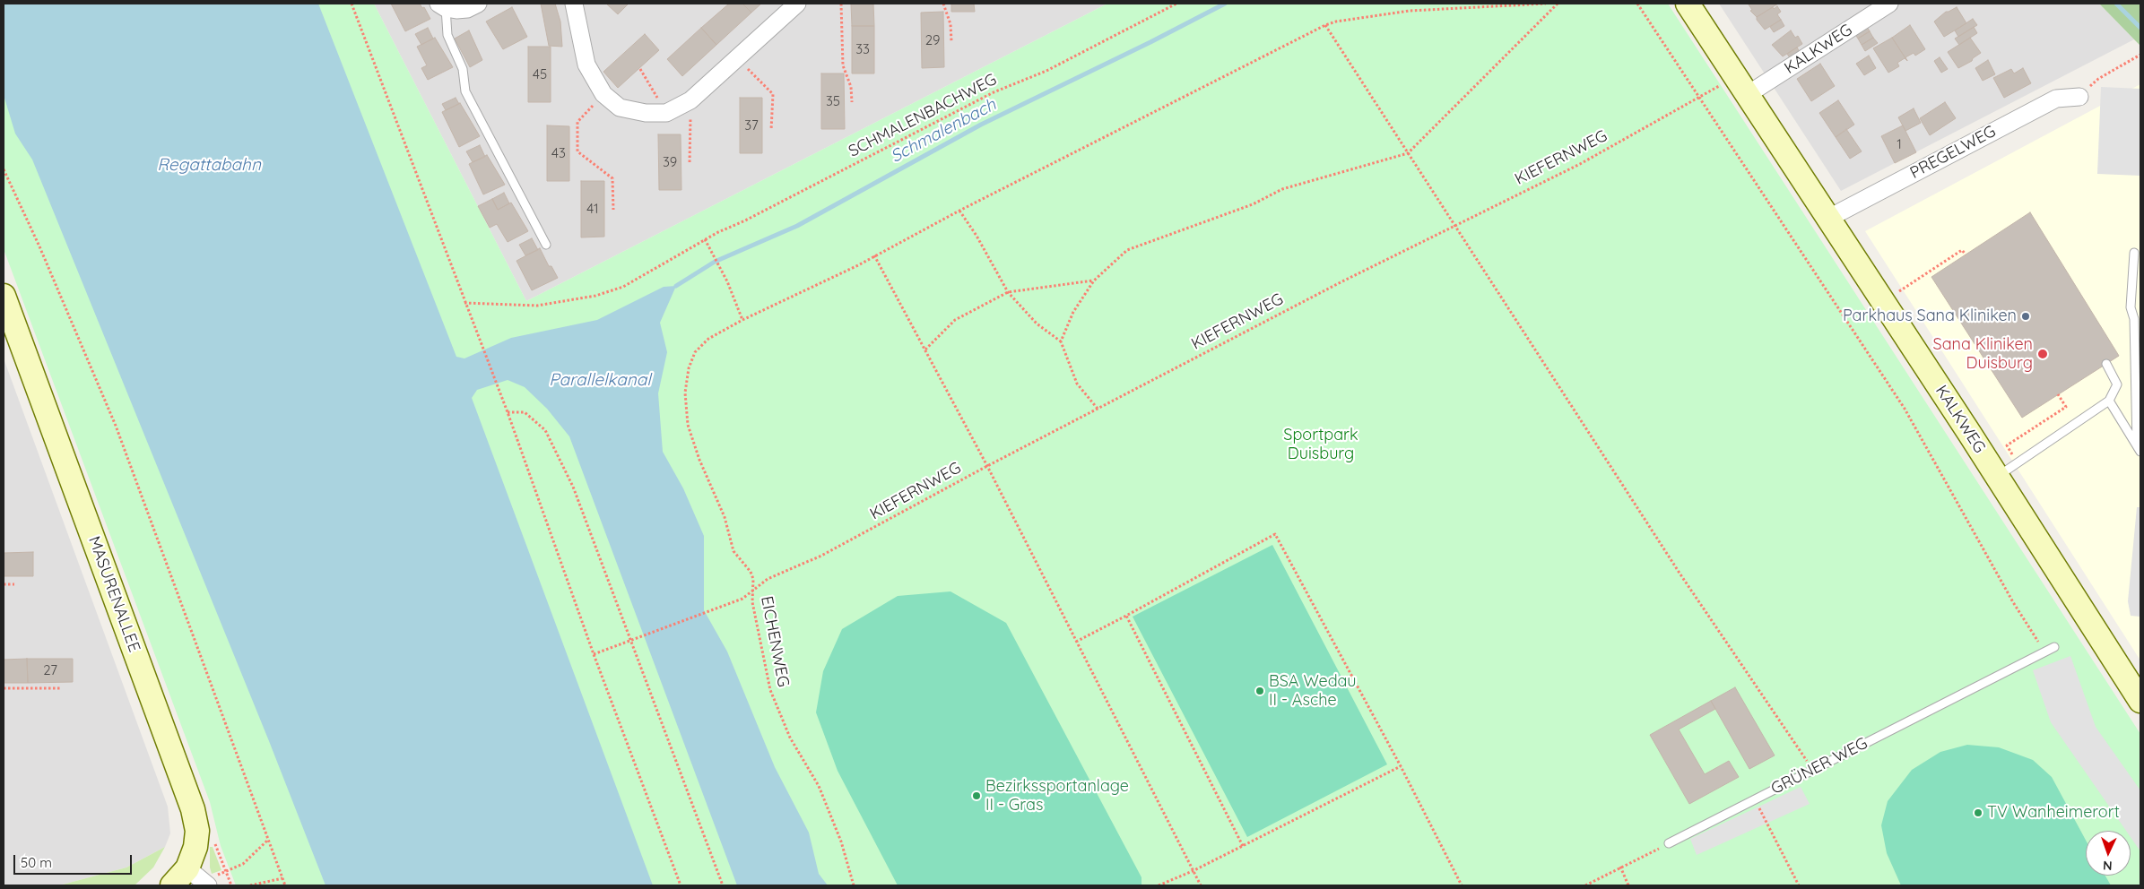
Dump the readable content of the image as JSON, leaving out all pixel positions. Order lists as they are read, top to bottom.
{
  "streets": {
    "street": ["KALKWEG", "PREGELWEG", "MASURENALLEE"],
    "lane": ["GRÜNER WEG"],
    "path": ["SCHMALENBACHWEG", "KIEFERNWEG", "EICHENWEG"]
  },
  "crossings": [
    ["KALKWEG", "PREGELWEG"],
    ["KALKWEG", "KIEFERNWEG"],
    ["KIEFERNWEG", "EICHENWEG"]
  ],
  "water": ["Schmalenbach", "Regattabahn", "Parallelkanal"],
  "parks": ["Sportpark Duisburg"],
  "places": [
    "Parkhaus Sana Kliniken",
    "Sana Kliniken Duisburg",
    "BSA Wedau II - Asche",
    "Bezirkssportanlage II - Gras",
    "TV Wanheimerort"
  ],
  "house_numbers": [
    "29",
    "33",
    "45",
    "35",
    "37",
    "1",
    "43",
    "39",
    "41",
    "27"
  ],
  "scale_bar": "50 m",
  "north": "bottom"
}
